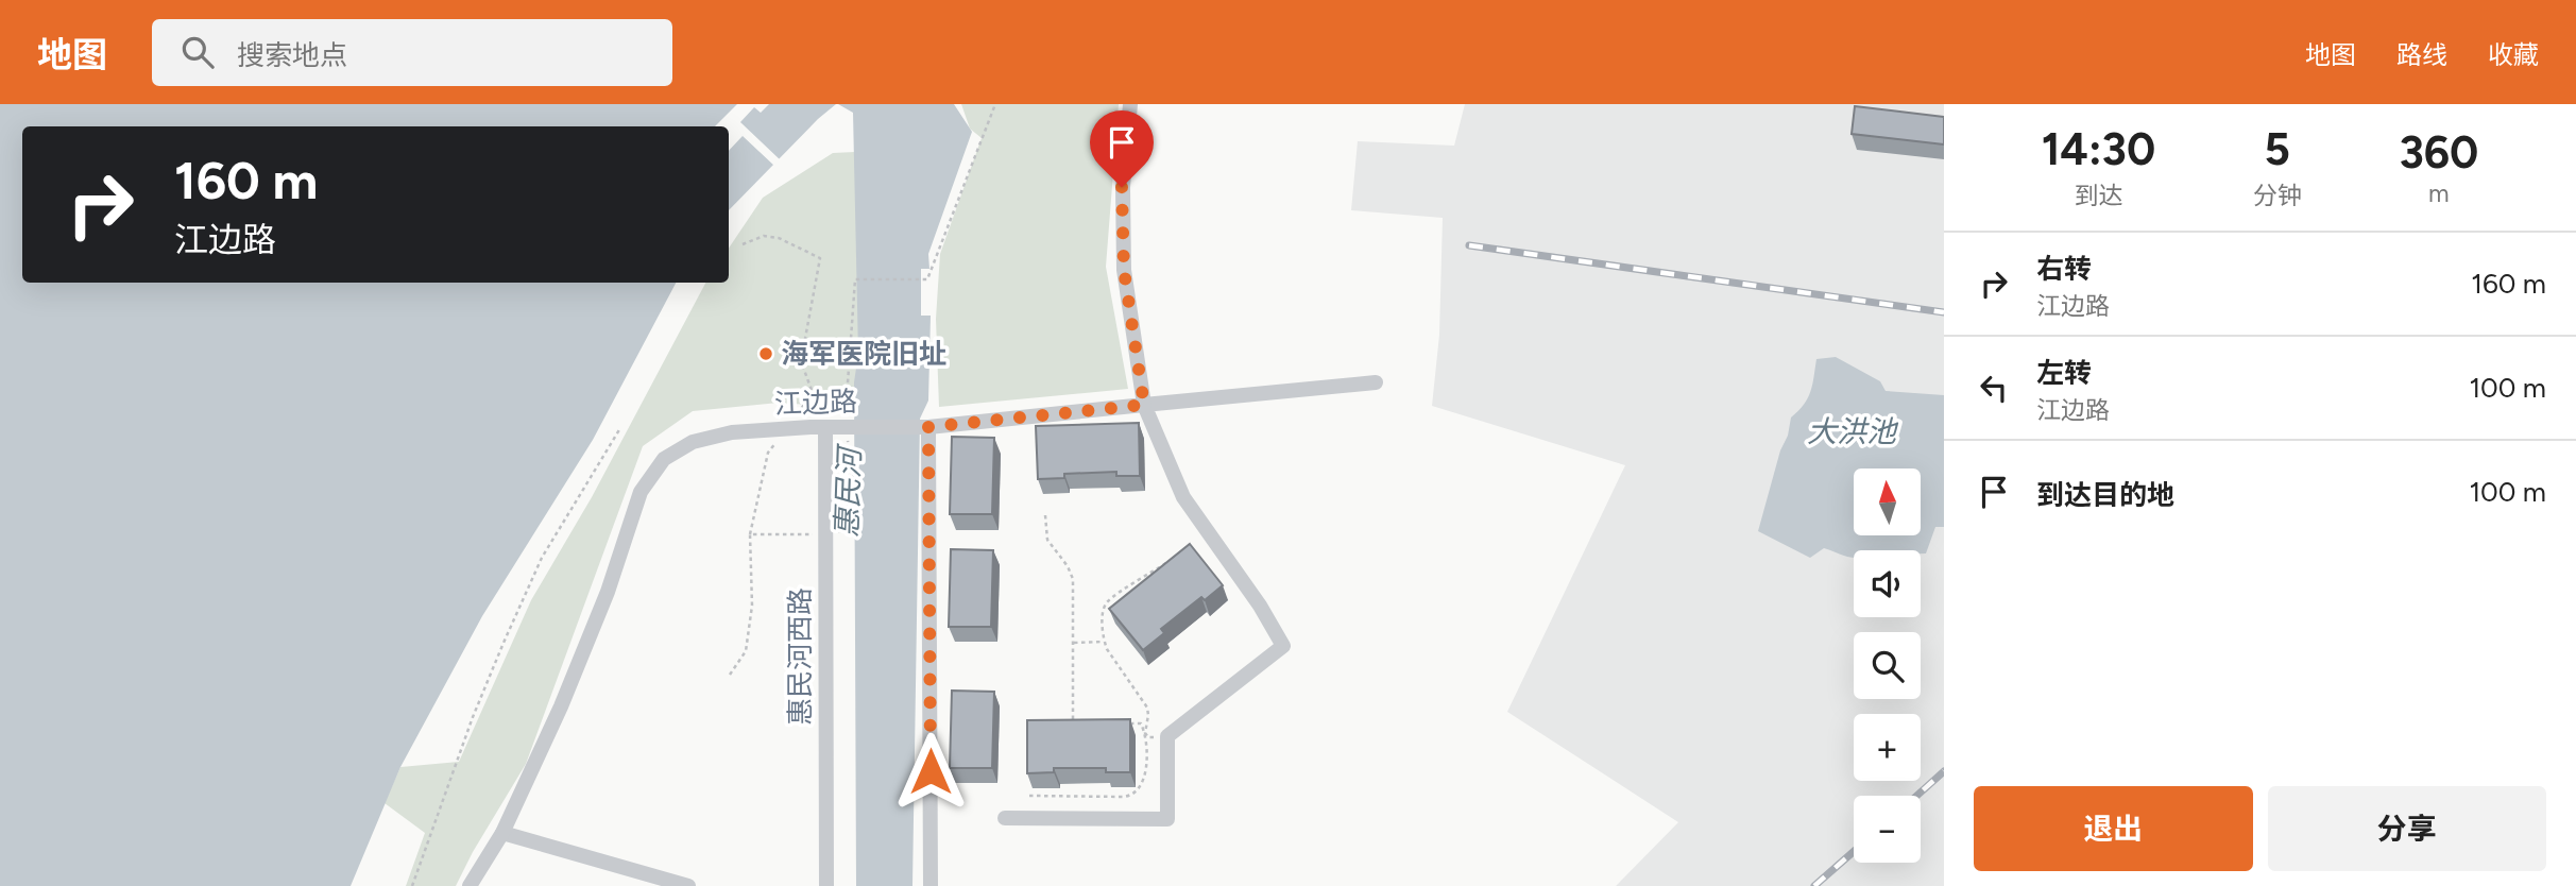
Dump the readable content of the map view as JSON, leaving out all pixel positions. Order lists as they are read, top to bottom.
{
  "streets": {
    "street": ["江边路", "惠民河西路"]
  },
  "water": ["大洪池", "惠民河"],
  "places": ["海军医院旧址"],
  "north": "top",
  "page": {
    "header": "地图",
    "search": "搜索地点",
    "nav": ["地图", "路线", "收藏"],
    "eta": [
      "14:30",
      "到达",
      "5",
      "分钟",
      "360",
      "m"
    ],
    "turn": ["160 m", "江边路"],
    "list": [
      {
        "name": "右转",
        "note": "江边路",
        "value": "160 m"
      },
      {
        "name": "左转",
        "note": "江边路",
        "value": "100 m"
      },
      {
        "name": "到达目的地",
        "value": "100 m"
      }
    ],
    "map_buttons": ["+", "−"],
    "buttons": ["退出", "分享"]
  }
}
